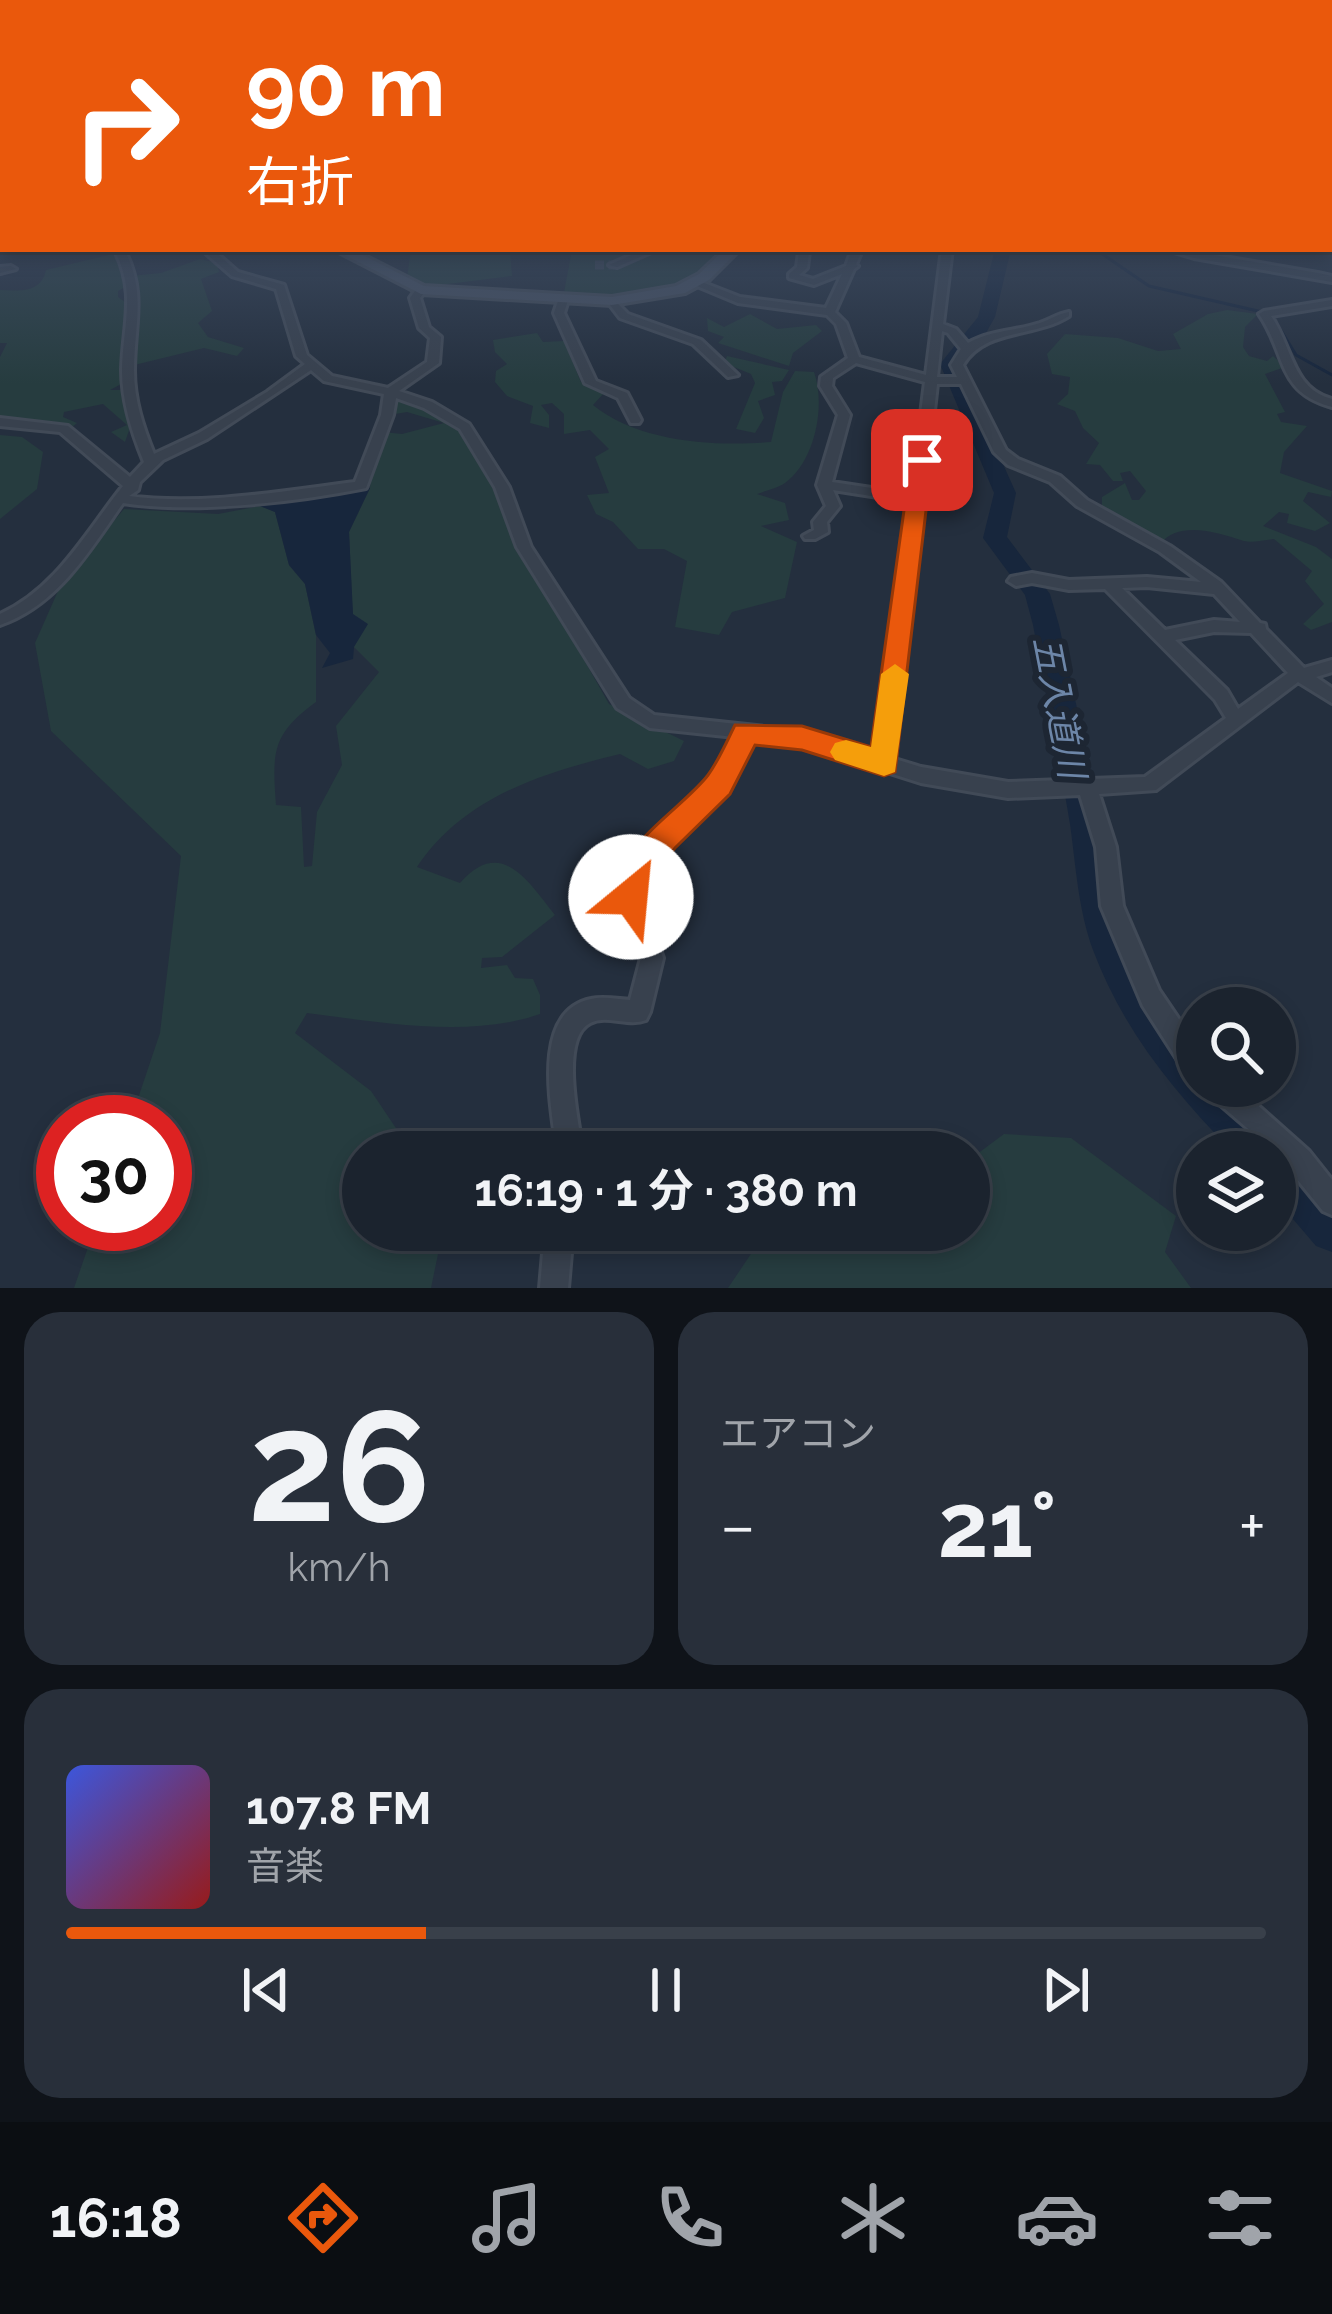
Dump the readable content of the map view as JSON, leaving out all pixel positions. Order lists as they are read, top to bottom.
{
  "water": ["五入道川"],
  "page": {
    "turn": ["90 m", "右折"],
    "limit": "30",
    "trip": "16:19 · 1 分 · 380 m",
    "tile": [
      ["26", "km/h"],
      "エアコン"
    ],
    "heat": ["−", "21°", "+"],
    "song": ["107.8 FM", "音楽"],
    "tabs": "16:18"
  }
}
